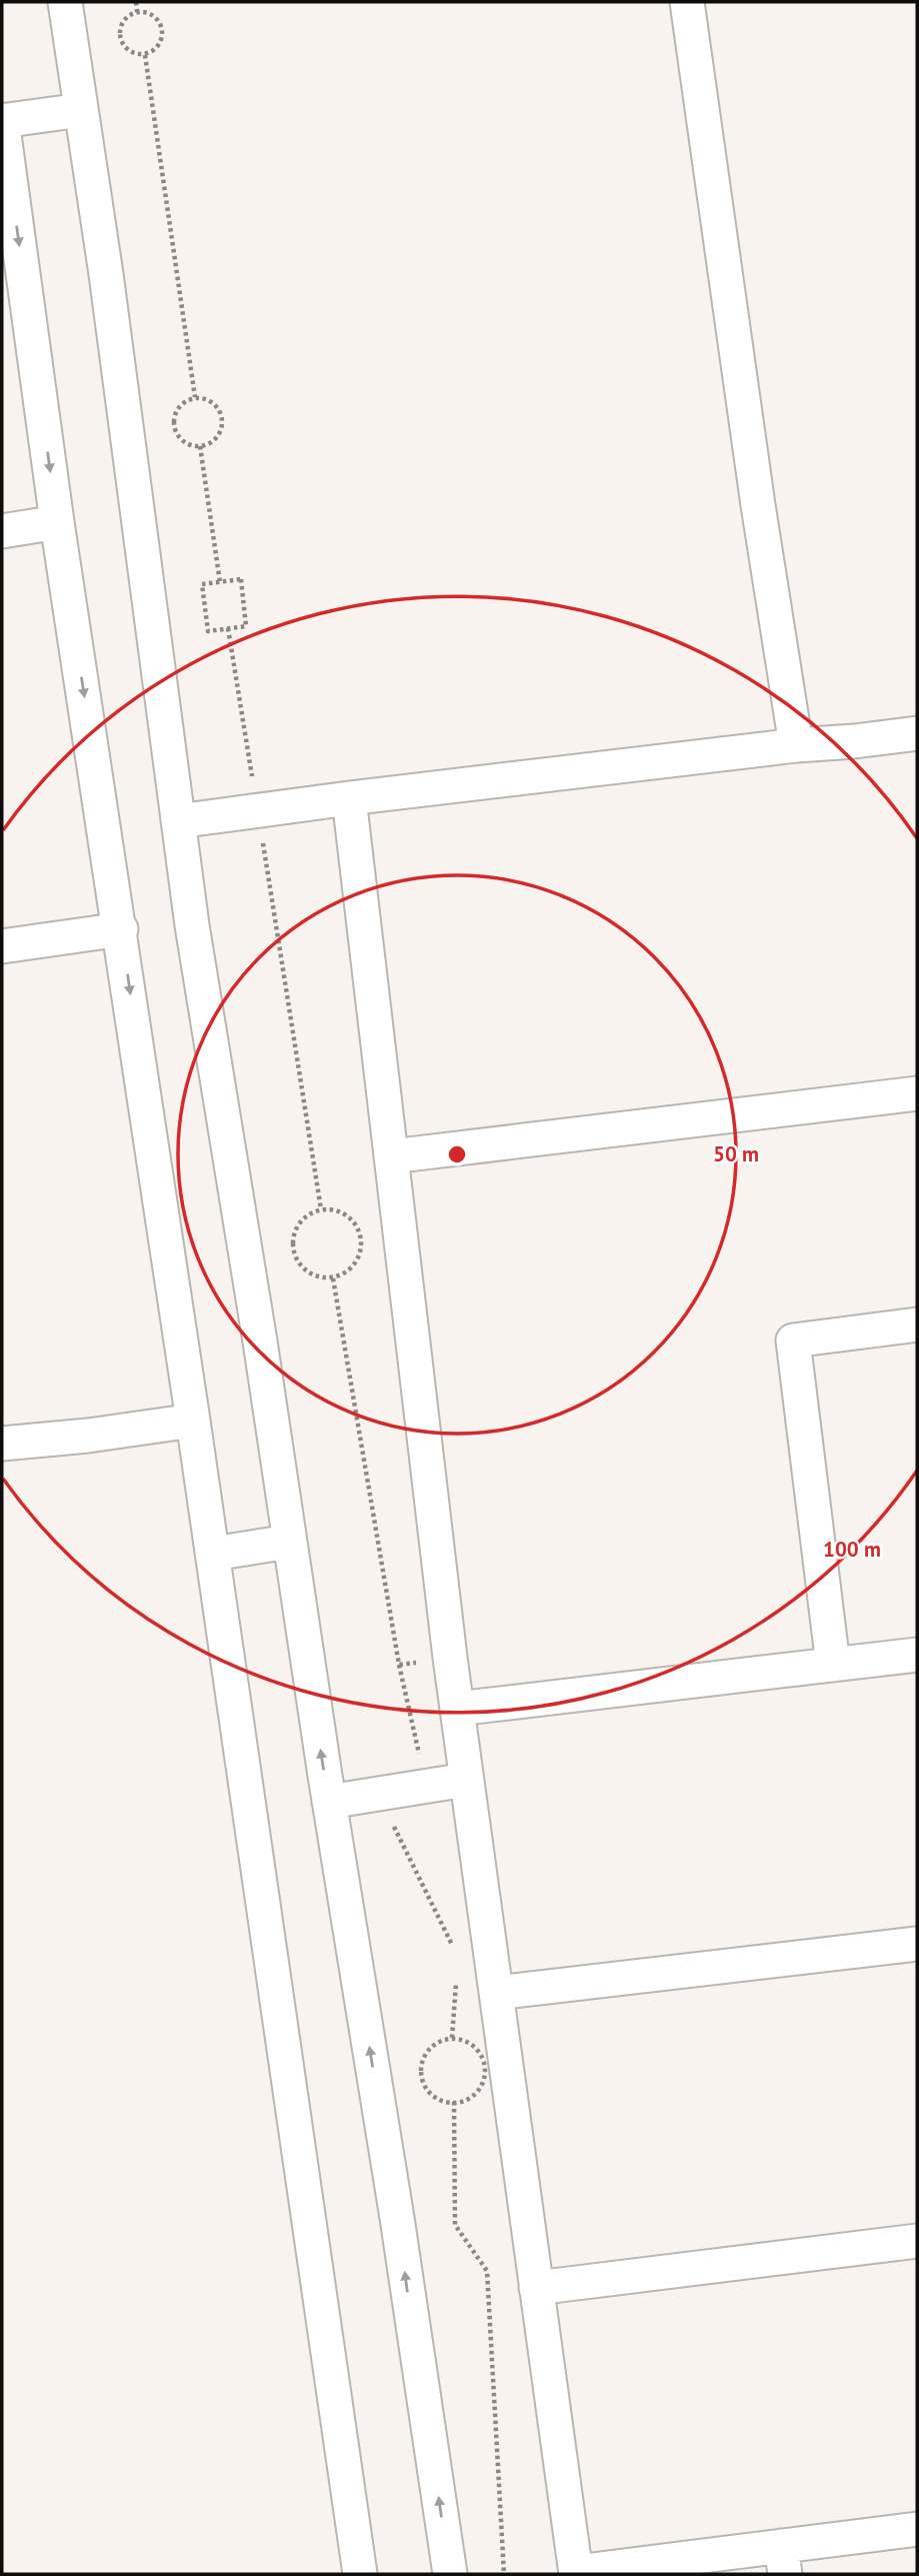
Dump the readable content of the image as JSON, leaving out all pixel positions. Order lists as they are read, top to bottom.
{
  "rings": ["50 m", "100 m"]
}
